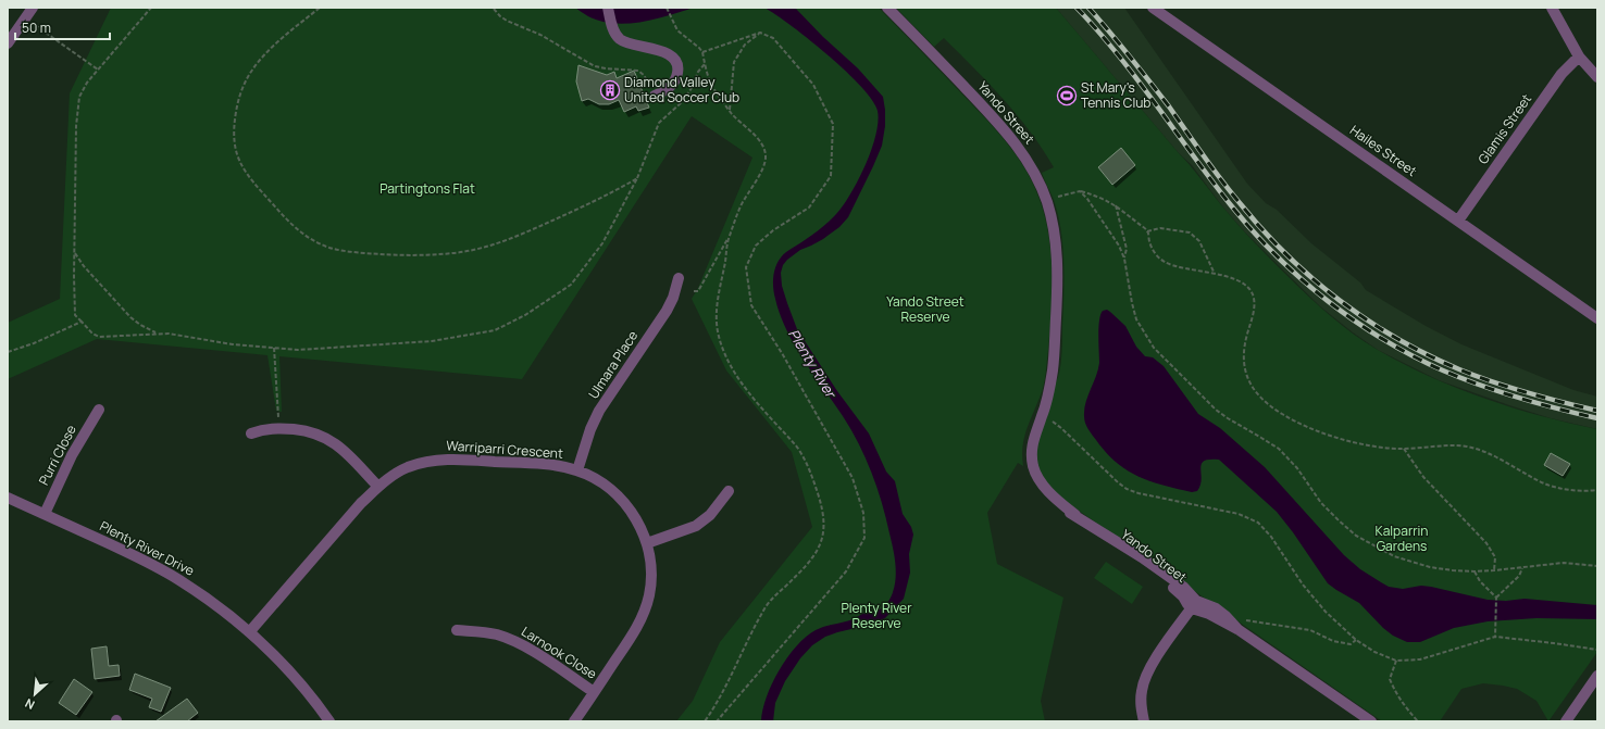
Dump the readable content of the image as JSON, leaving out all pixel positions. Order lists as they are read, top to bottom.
{
  "streets": {
    "street": [
      "Yando Street",
      "Glamis Street",
      "Hailes Street",
      "Ulmara Place",
      "Warriparri Crescent",
      "Purri Close",
      "Plenty River Drive",
      "Larnook Close"
    ]
  },
  "crossings": [
    ["Glamis Street", "Hailes Street"],
    ["Ulmara Place", "Warriparri Crescent"],
    ["Warriparri Crescent", "Plenty River Drive"],
    ["Warriparri Crescent", "Larnook Close"],
    ["Purri Close", "Plenty River Drive"]
  ],
  "water": ["Plenty River"],
  "parks": [
    "Partingtons Flat",
    "Yando Street Reserve",
    "Kalparrin Gardens",
    "Plenty River Reserve"
  ],
  "places": {
    "building": ["Diamond Valley United Soccer Club"],
    "sports": ["St Mary's Tennis Club"]
  },
  "scale_bar": "50 m",
  "north": "bottom left"
}
